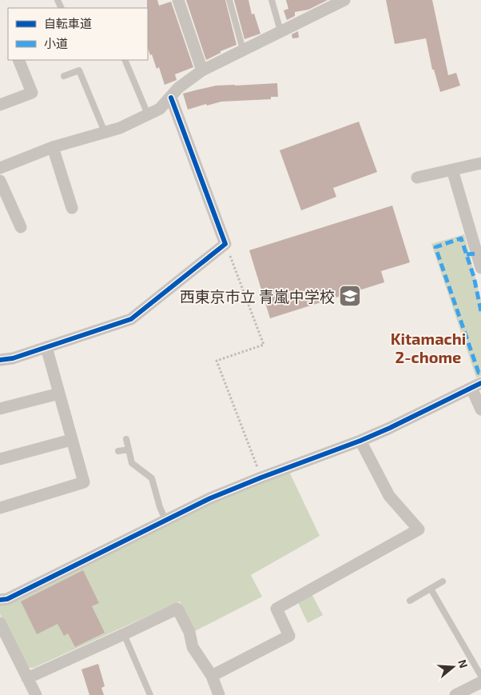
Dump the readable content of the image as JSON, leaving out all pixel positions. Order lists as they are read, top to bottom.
{
  "districts": ["Kitamachi 2-chome"],
  "places": {
    "school or university": ["西東京市立 青嵐中学校"]
  },
  "legend": ["自転車道", "小道"],
  "north": "right"
}
